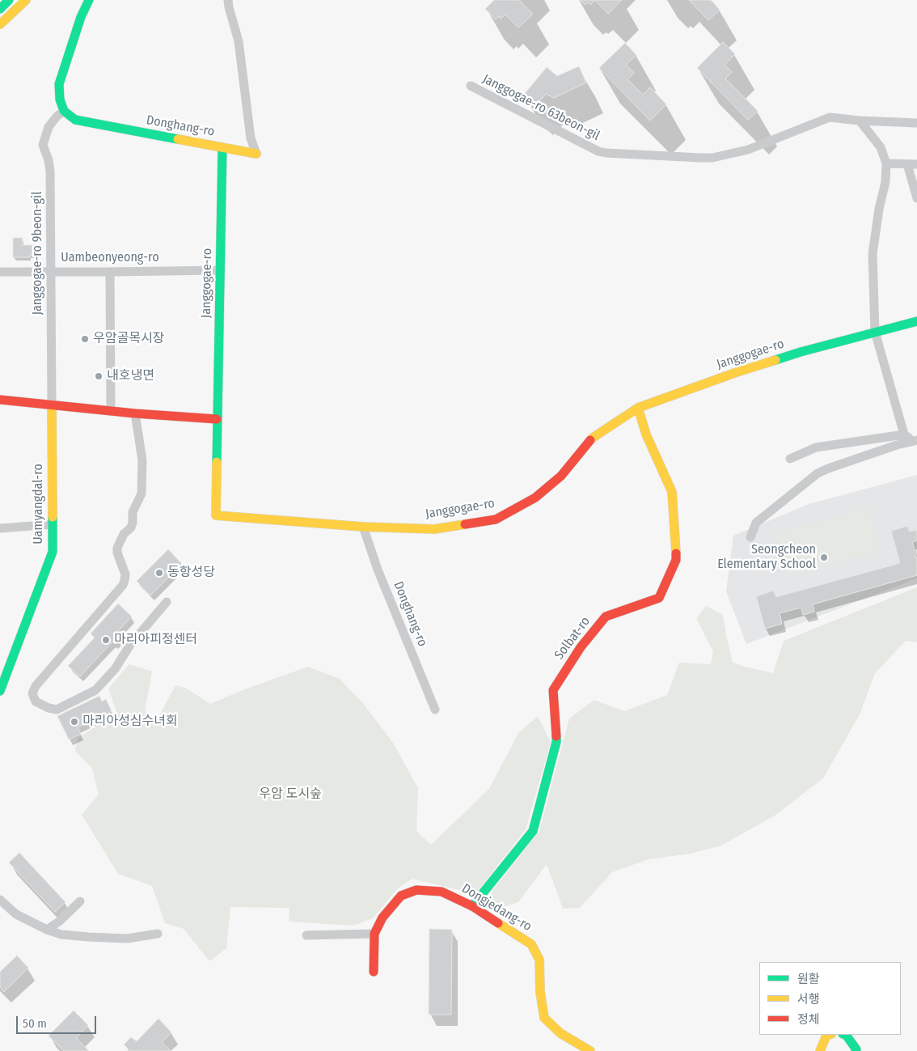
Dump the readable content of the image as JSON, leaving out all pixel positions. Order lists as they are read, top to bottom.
{
  "streets": {
    "street": [
      "Janggogae-ro 63beon-gil",
      "Donghang-ro",
      "Janggogae-ro 9beon-gil",
      "Uambeonyeong-ro",
      "Janggogae-ro",
      "Uamyangdal-ro",
      "Solbat-ro",
      "Dongjedang-ro"
    ]
  },
  "crossings": [
    ["Donghang-ro", "Janggogae-ro 9beon-gil"],
    ["Donghang-ro", "Janggogae-ro"],
    ["Janggogae-ro 9beon-gil", "Uambeonyeong-ro"],
    ["Janggogae-ro 9beon-gil", "Uamyangdal-ro"],
    ["Uambeonyeong-ro", "Janggogae-ro"],
    ["Janggogae-ro", "Solbat-ro"],
    ["Solbat-ro", "Dongjedang-ro"]
  ],
  "parks": ["우암 도시숲"],
  "places": [
    "우암골목시장",
    "내호냉면",
    "Seongcheon Elementary School",
    "동항성당",
    "마리아피정센터",
    "마리아성심수녀회"
  ],
  "legend": ["원활", "서행", "정체"],
  "scale_bar": "50 m"
}
